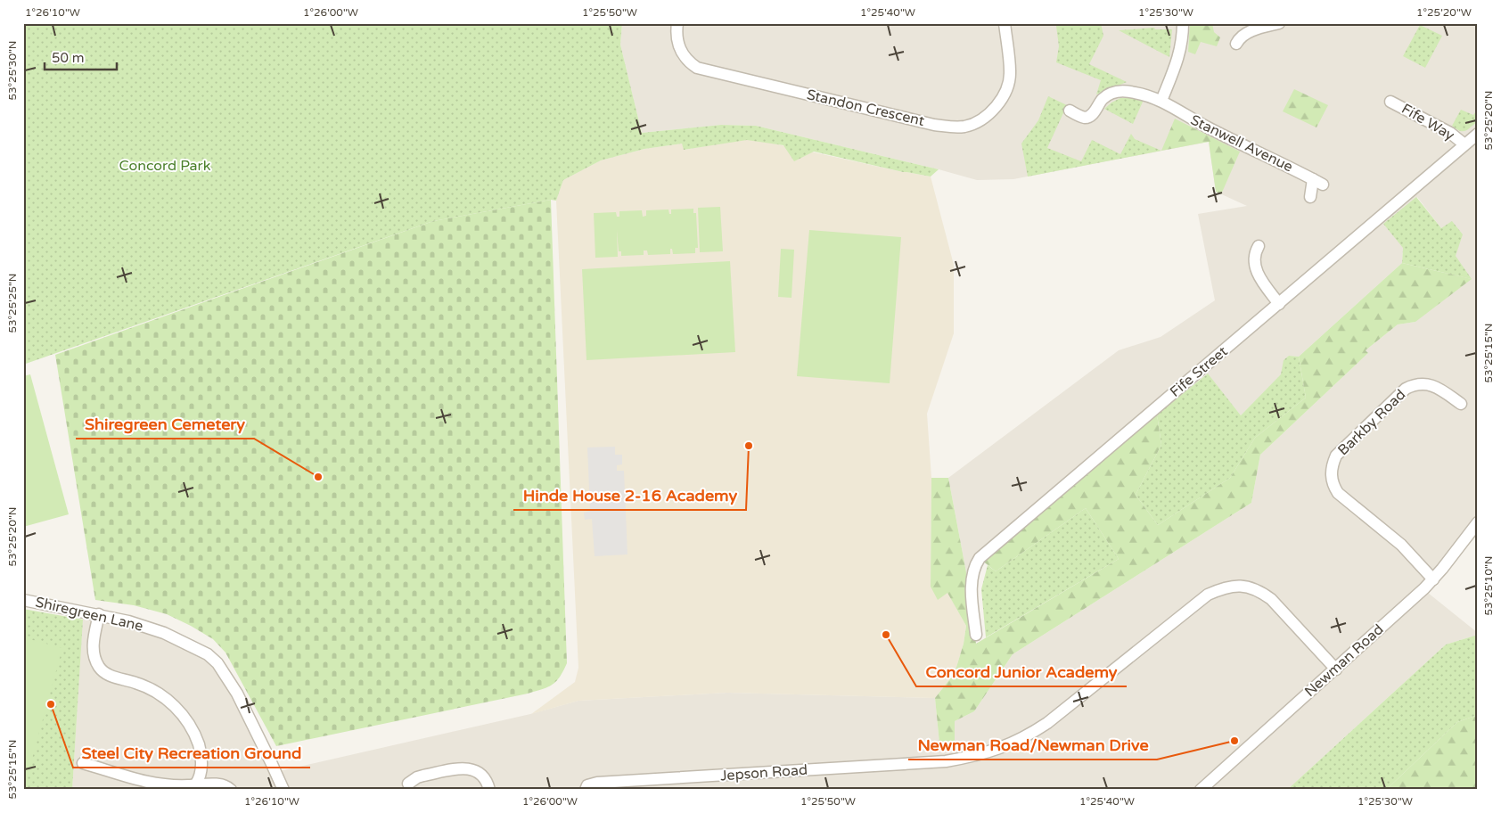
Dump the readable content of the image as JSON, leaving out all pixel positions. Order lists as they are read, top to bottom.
{
  "streets": {
    "street": [
      "Standon Crescent",
      "Fife Way",
      "Stanwell Avenue",
      "Fife Street",
      "Barkby Road",
      "Shiregreen Lane",
      "Newman Road",
      "Jepson Road"
    ]
  },
  "crossings": [
    ["Fife Way", "Fife Street"],
    ["Barkby Road", "Newman Road"],
    ["Newman Road", "Jepson Road"]
  ],
  "parks": ["Concord Park"],
  "places": [
    "Hinde House 2-16 Academy",
    "Shiregreen Cemetery",
    "Concord Junior Academy",
    "Steel City Recreation Ground",
    "Newman Road/Newman Drive"
  ],
  "scale_bar": "50 m",
  "coordinates": [
    "1°26'10\"W",
    "1°26'00\"W",
    "1°25'50\"W",
    "1°25'40\"W",
    "1°25'30\"W",
    "1°25'20\"W",
    "53°25'30\"N",
    "53°25'20\"N",
    "53°25'25\"N",
    "53°25'15\"N",
    "53°25'10\"N"
  ]
}
